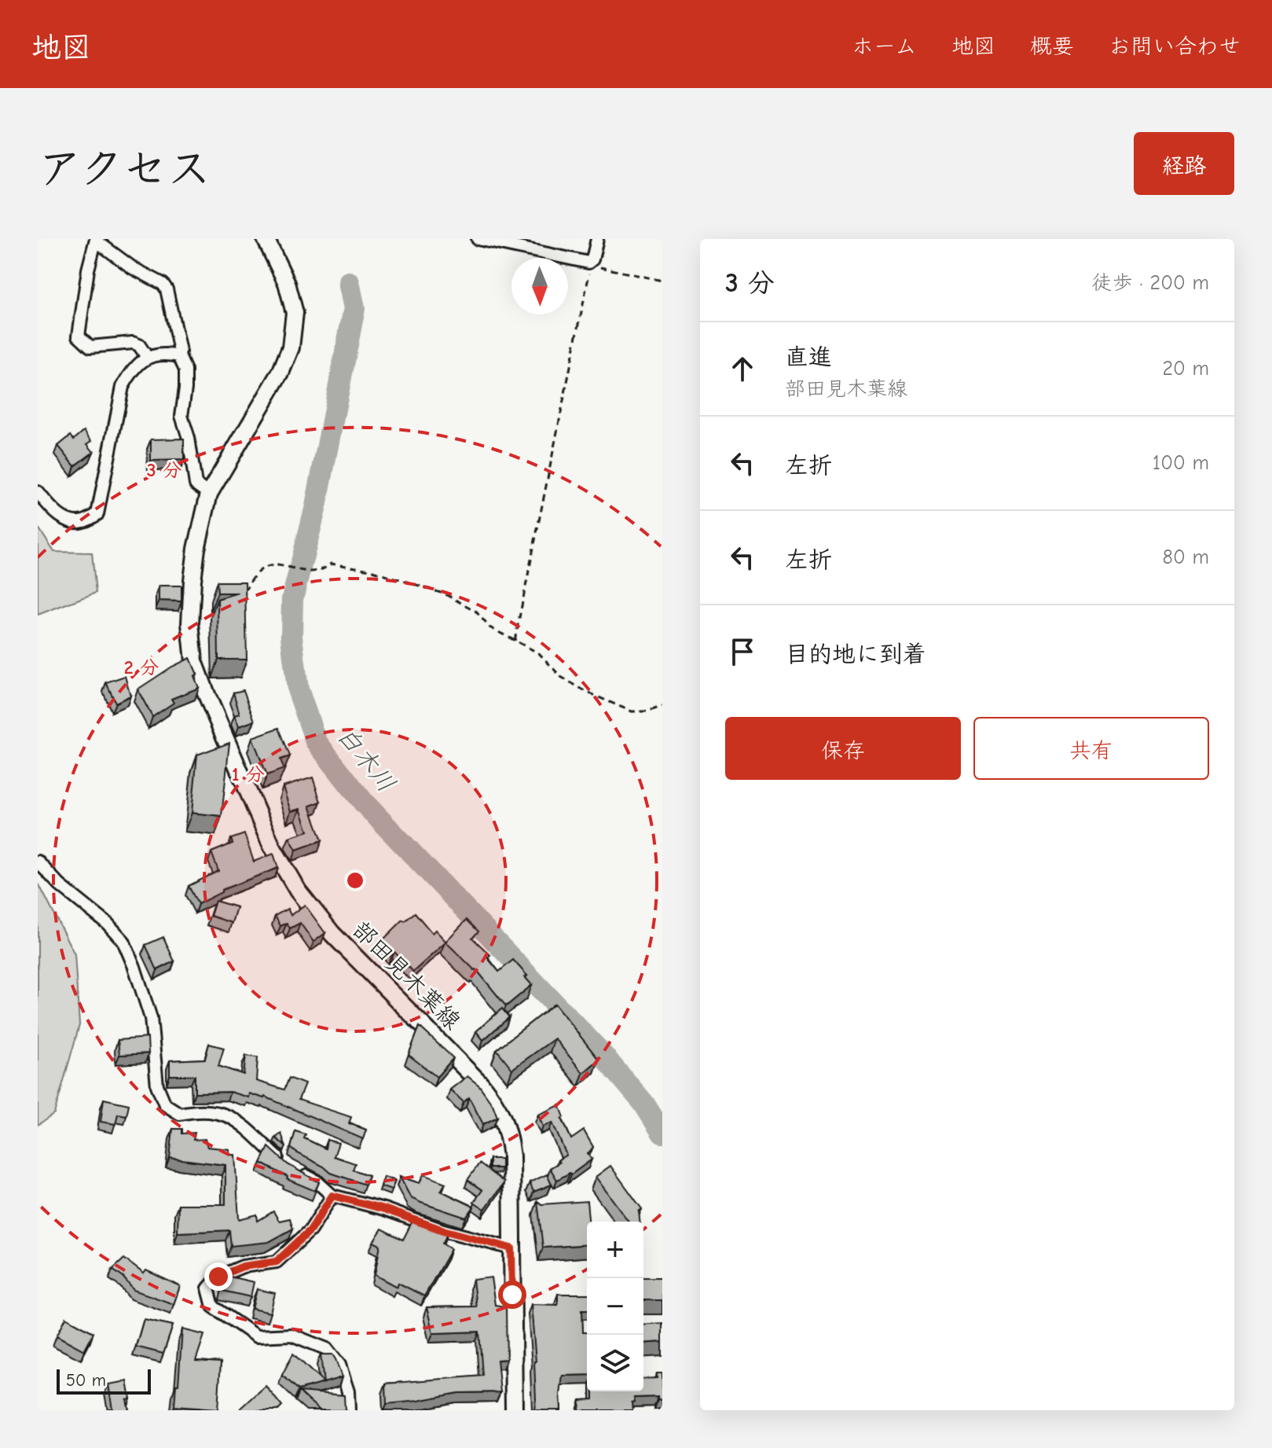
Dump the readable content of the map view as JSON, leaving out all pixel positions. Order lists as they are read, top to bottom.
{
  "streets": {
    "main road": ["部田見木葉線"]
  },
  "water": ["白木川"],
  "scale_bar": "50 m",
  "north": "bottom",
  "page": {
    "header": "地図",
    "nav": [
      "ホーム",
      "地図",
      "概要",
      "お問い合わせ"
    ],
    "title": "アクセス",
    "buttons": [
      "経路",
      ["保存", "共有"]
    ],
    "heading": ["3 分", "徒歩 · 200 m"],
    "list": [
      ["直進", "部田見木葉線", "20 m"],
      ["左折", "100 m"],
      ["左折", "80 m"],
      "目的地に到着"
    ],
    "map_buttons": ["+", "−"],
    "scale": "50 m"
  },
  "rings": ["3 分", "2 分", "1 分"]
}
